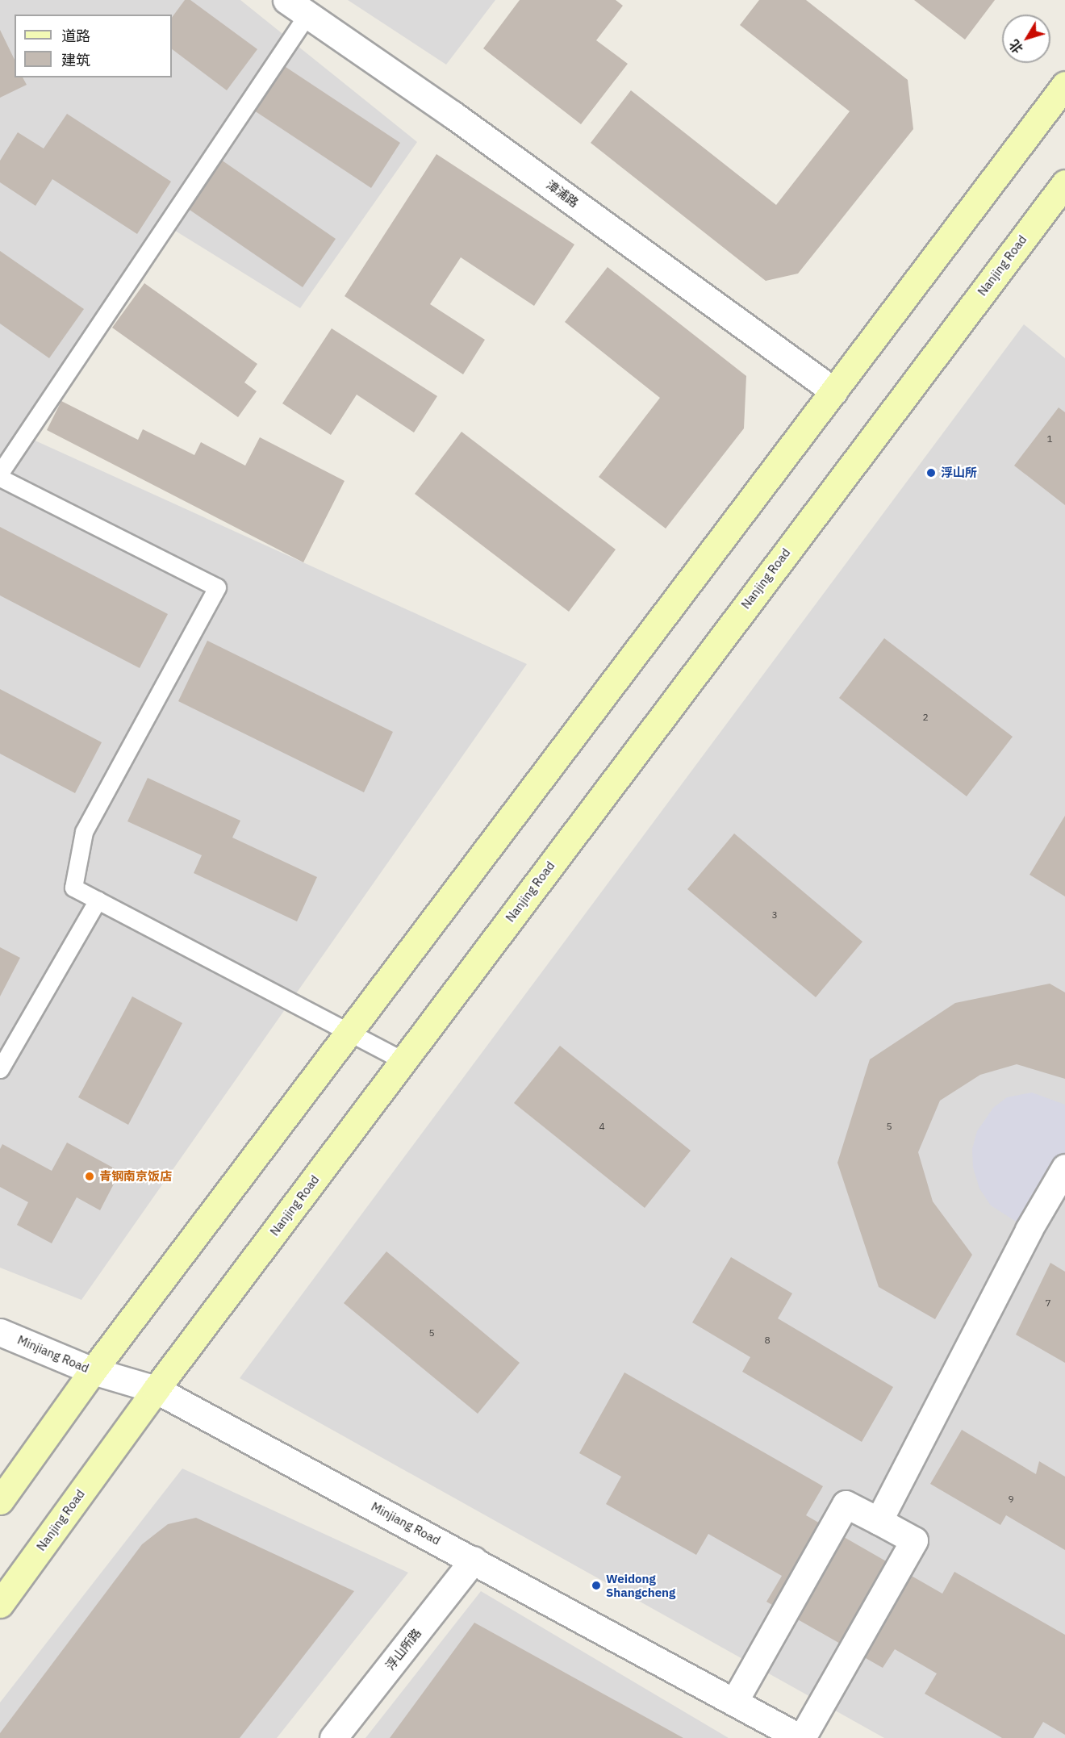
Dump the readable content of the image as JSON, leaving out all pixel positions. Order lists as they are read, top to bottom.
{
  "streets": {
    "main road": ["Nanjing Road"],
    "street": ["漳浦路", "Minjiang Road", "浮山所路"]
  },
  "crossings": [
    ["Nanjing Road", "Minjiang Road"],
    ["Minjiang Road", "浮山所路"]
  ],
  "places": ["浮山所", "青钢南京饭店", "Weidong Shangcheng"],
  "house_numbers": [
    "1",
    "2",
    "3",
    "4",
    "5",
    "7",
    "5",
    "8",
    "9"
  ],
  "legend": ["道路", "建筑"],
  "north": "bottom left"
}
